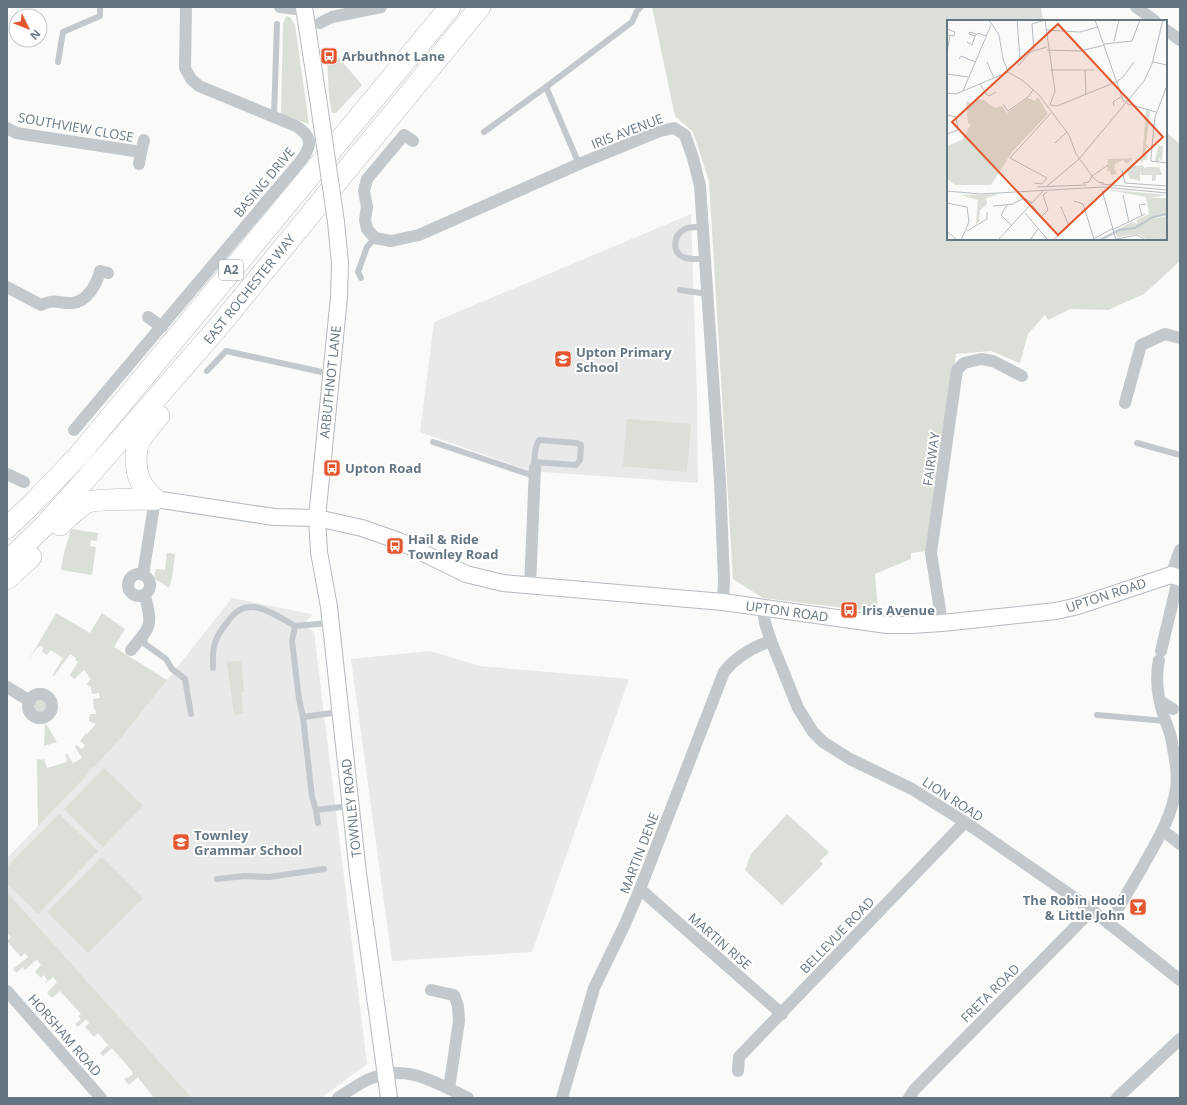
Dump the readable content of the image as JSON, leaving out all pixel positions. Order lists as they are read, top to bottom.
{
  "streets": {
    "highway": ["A2", "EAST ROCHESTER WAY"],
    "street": [
      "SOUTHVIEW CLOSE",
      "IRIS AVENUE",
      "BASING DRIVE",
      "ARBUTHNOT LANE",
      "FAIRWAY",
      "UPTON ROAD",
      "LION ROAD",
      "TOWNLEY ROAD",
      "MARTIN DENE",
      "BELLEVUE ROAD",
      "MARTIN RISE",
      "FRETA ROAD",
      "HORSHAM ROAD"
    ]
  },
  "crossings": [
    ["IRIS AVENUE", "UPTON ROAD"],
    ["A2", "EAST ROCHESTER WAY"],
    ["A2", "UPTON ROAD"],
    ["ARBUTHNOT LANE", "UPTON ROAD"],
    ["ARBUTHNOT LANE", "TOWNLEY ROAD"],
    ["FAIRWAY", "UPTON ROAD"],
    ["UPTON ROAD", "LION ROAD"],
    ["UPTON ROAD", "TOWNLEY ROAD"],
    ["LION ROAD", "MARTIN DENE"],
    ["LION ROAD", "BELLEVUE ROAD"],
    ["LION ROAD", "FRETA ROAD"],
    ["MARTIN DENE", "MARTIN RISE"],
    ["BELLEVUE ROAD", "MARTIN RISE"]
  ],
  "places": {
    "bus stop": [
      "Arbuthnot Lane",
      "Upton Road",
      "Hail & Ride Townley Road",
      "Iris Avenue"
    ],
    "school or university": ["Upton Primary School", "Townley Grammar School"],
    "bar": ["The Robin Hood & Little John"]
  },
  "north": "bottom right"
}
